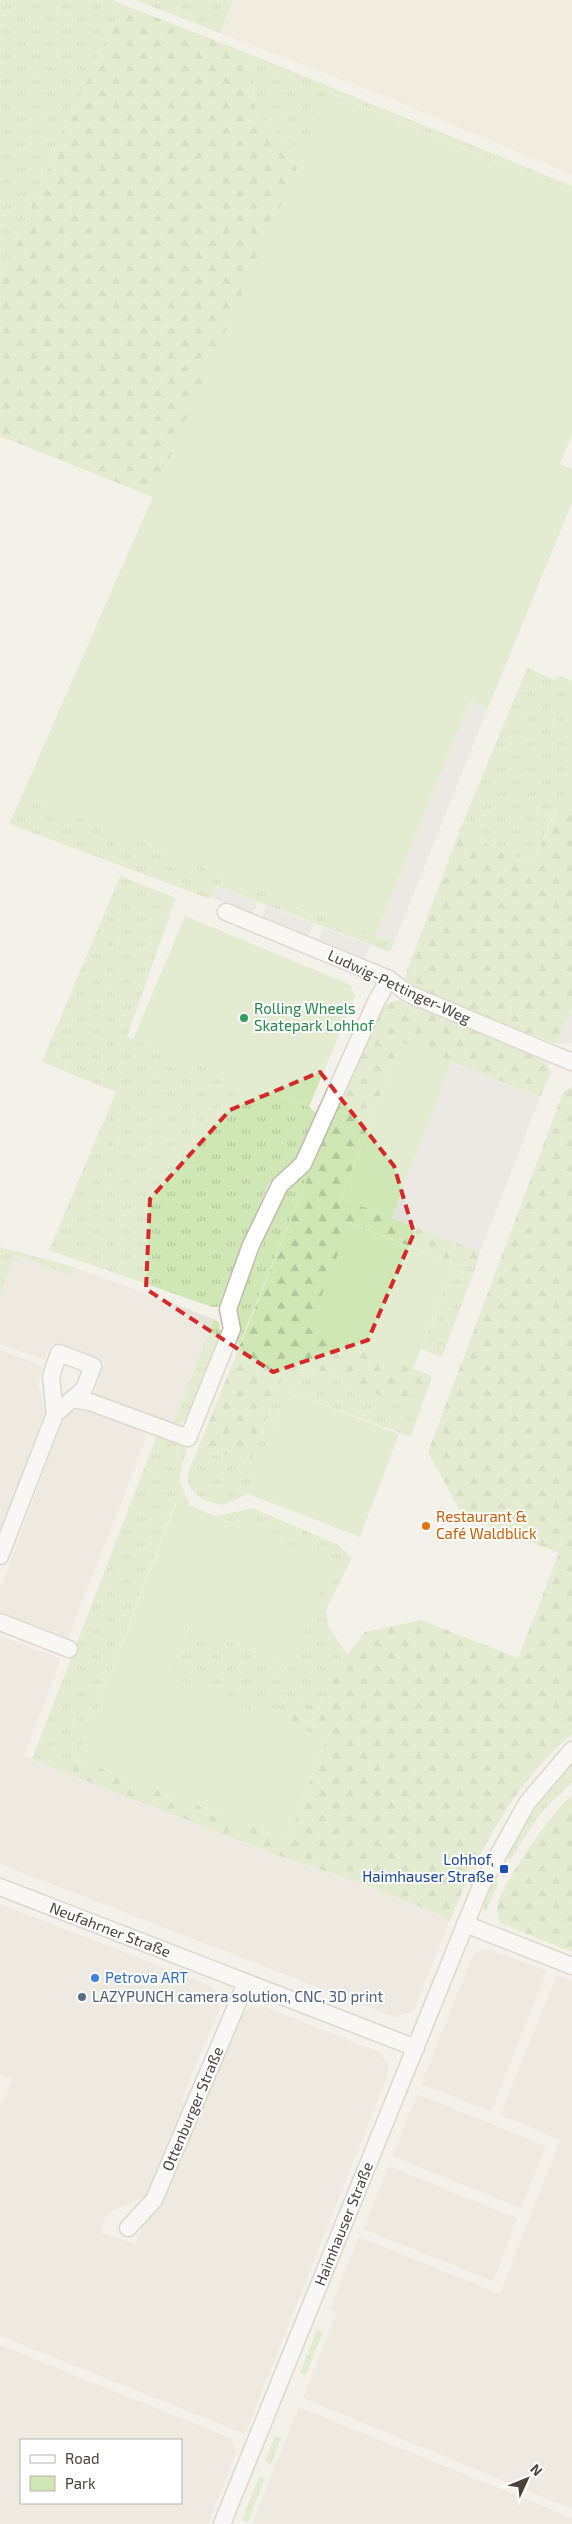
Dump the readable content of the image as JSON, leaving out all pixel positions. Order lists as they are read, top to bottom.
{
  "streets": {
    "street": [
      "Ludwig-Pettinger-Weg",
      "Neufahrner Straße",
      "Ottenburger Straße",
      "Haimhauser Straße"
    ]
  },
  "crossings": [
    ["Neufahrner Straße", "Ottenburger Straße"],
    ["Neufahrner Straße", "Haimhauser Straße"]
  ],
  "places": {
    "other": [
      "Rolling Wheels Skatepark Lohhof",
      "Restaurant & Café Waldblick",
      "Petrova ART",
      "LAZYPUNCH camera solution, CNC, 3D print"
    ],
    "transit": ["Lohhof, Haimhauser Straße"]
  },
  "legend": ["Road", "Park"],
  "north": "top right"
}
